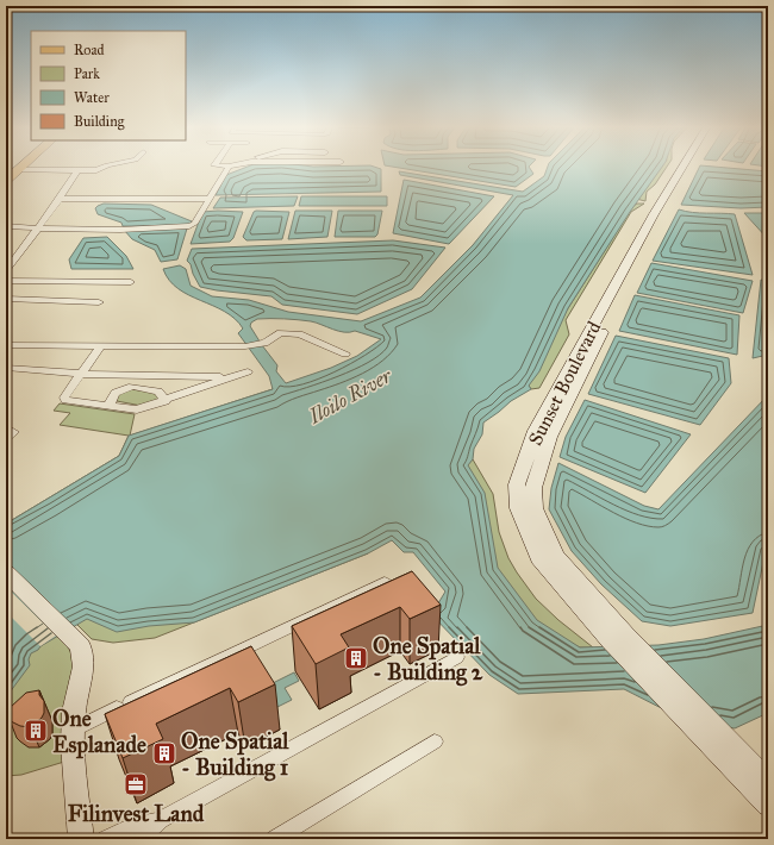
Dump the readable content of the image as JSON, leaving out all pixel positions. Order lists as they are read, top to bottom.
{
  "streets": {
    "main road": ["Sunset Boulevard"]
  },
  "water": ["Iloilo River"],
  "places": {
    "building": ["One Spatial - Building 2", "One Esplanade", "One Spatial - Building 1"],
    "office": ["Filinvest Land"]
  },
  "legend": [
    "Road",
    "Park",
    "Water",
    "Building"
  ]
}
